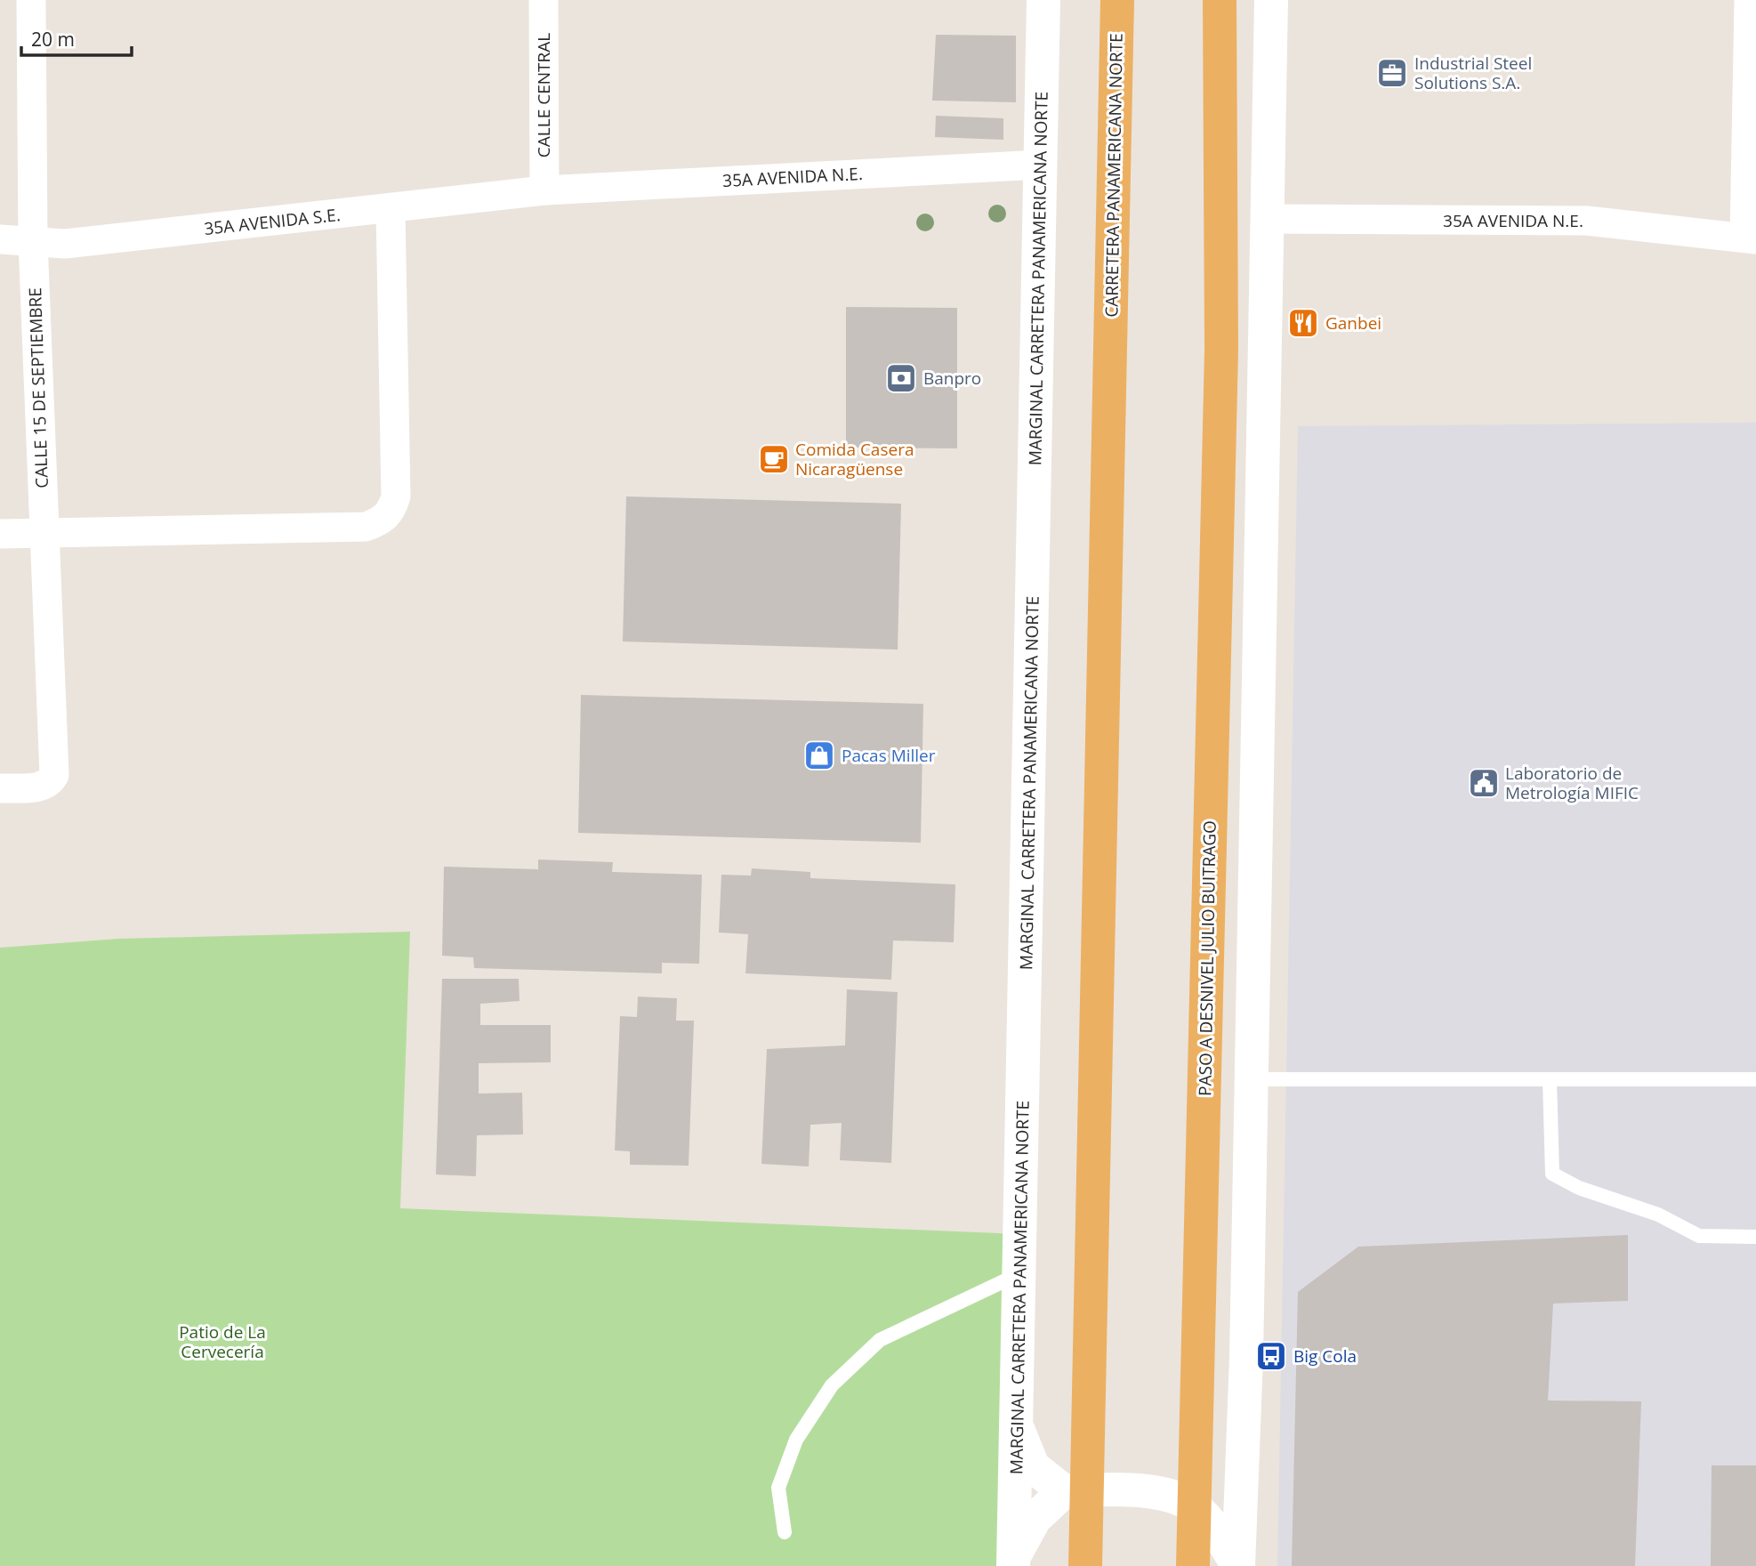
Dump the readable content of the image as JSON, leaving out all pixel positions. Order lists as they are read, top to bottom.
{
  "streets": {
    "highway": ["CARRETERA PANAMERICANA NORTE", "PASO A DESNIVEL JULIO BUITRAGO"],
    "street": [
      "CALLE CENTRAL",
      "35A AVENIDA N.E.",
      "35A AVENIDA S.E.",
      "MARGINAL CARRETERA PANAMERICANA NORTE",
      "CALLE 15 DE SEPTIEMBRE"
    ]
  },
  "crossings": [
    ["CALLE CENTRAL", "35A AVENIDA N.E."],
    ["CALLE CENTRAL", "35A AVENIDA S.E."],
    ["35A AVENIDA N.E.", "35A AVENIDA S.E."],
    ["35A AVENIDA N.E.", "MARGINAL CARRETERA PANAMERICANA NORTE"],
    ["35A AVENIDA S.E.", "CALLE 15 DE SEPTIEMBRE"]
  ],
  "parks": ["Patio de La Cervecería"],
  "places": {
    "office": ["Industrial Steel Solutions S.A."],
    "restaurant": ["Ganbei"],
    "bank": ["Banpro"],
    "cafe": ["Comida Casera Nicaragüense"],
    "shop": ["Pacas Miller"],
    "public building": ["Laboratorio de Metrología MIFIC"],
    "bus stop": ["Big Cola"]
  },
  "scale_bar": "20 m"
}
